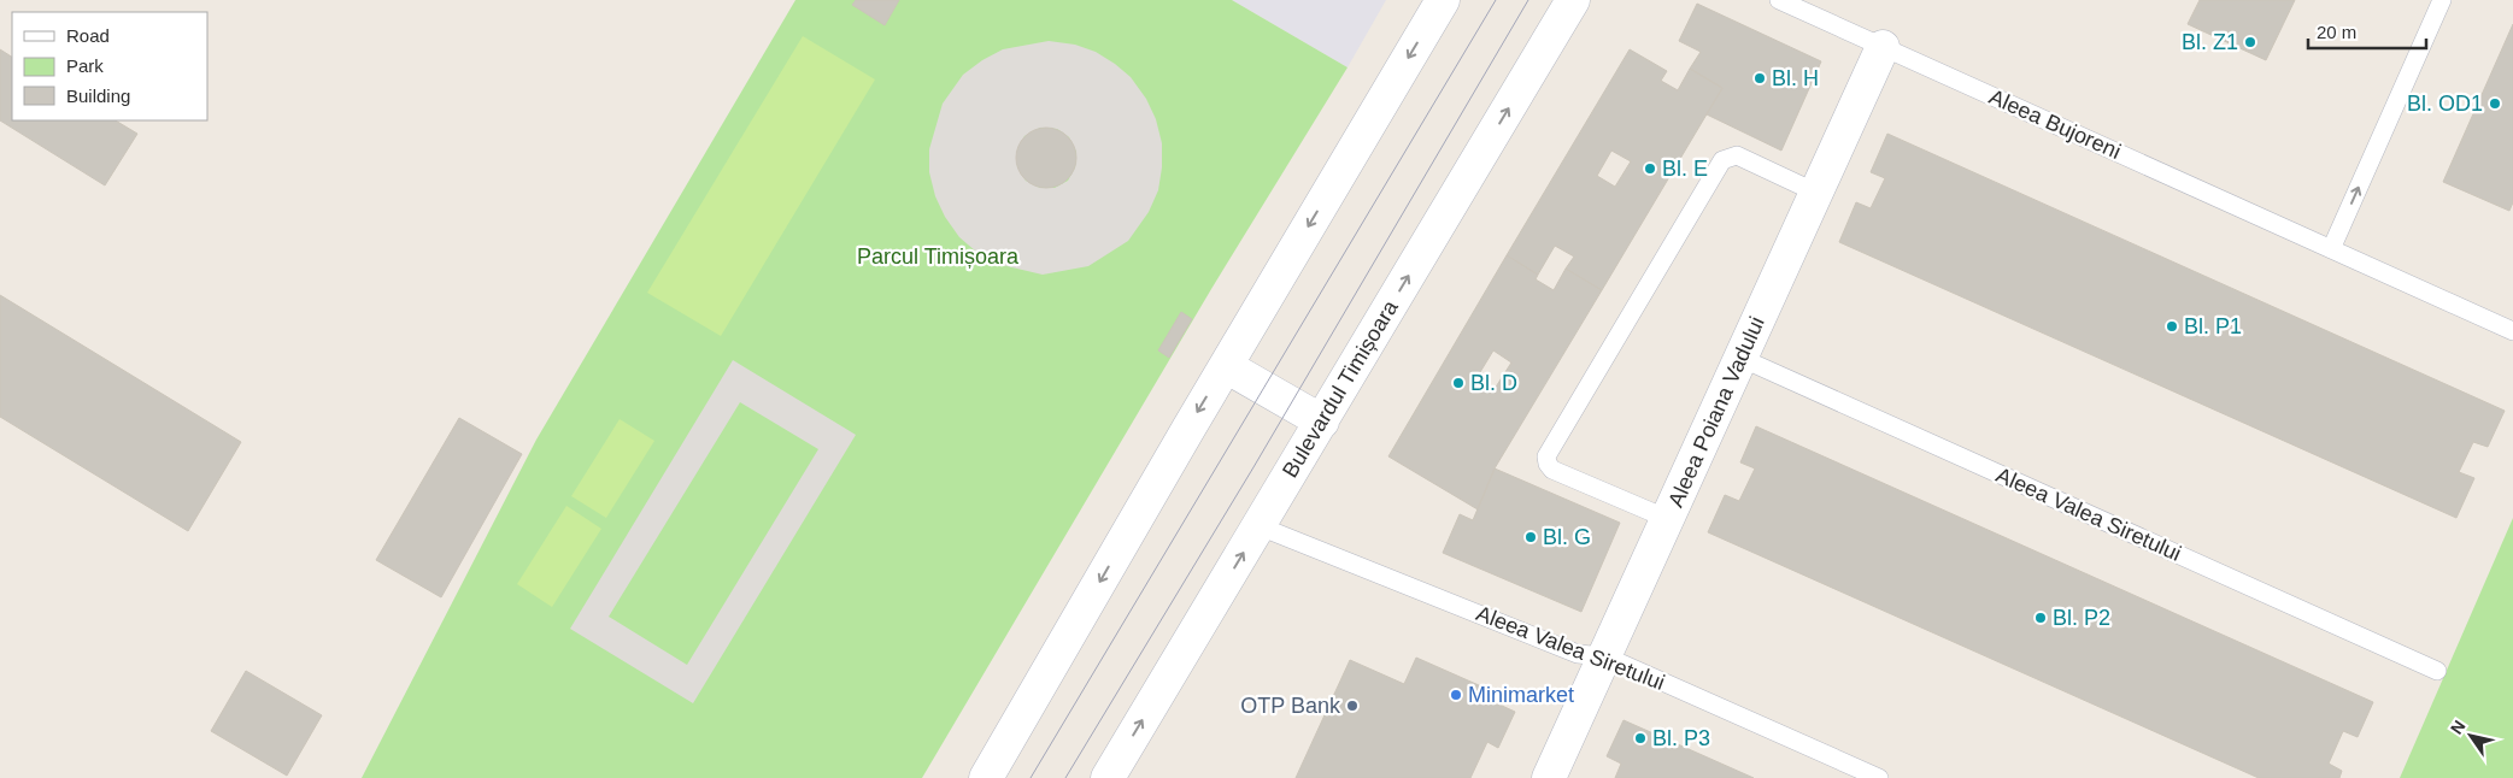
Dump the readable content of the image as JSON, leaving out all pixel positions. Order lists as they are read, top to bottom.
{
  "streets": {
    "main road": ["Bulevardul Timișoara", "Aleea Poiana Vadului"],
    "lane": ["Aleea Bujoreni", "Aleea Valea Siretului"]
  },
  "crossings": [
    ["Aleea Bujoreni", "Aleea Poiana Vadului"],
    ["Bulevardul Timișoara", "Aleea Valea Siretului"],
    ["Aleea Poiana Vadului", "Aleea Valea Siretului"]
  ],
  "parks": ["Parcul Timișoara"],
  "places": [
    "Bl. Z1",
    "Bl. H",
    "Bl. OD1",
    "Bl. E",
    "Bl. P1",
    "Bl. D",
    "Bl. G",
    "Bl. P2",
    "Minimarket",
    "OTP Bank",
    "Bl. P3"
  ],
  "legend": ["Road", "Park", "Building"],
  "scale_bar": "20 m",
  "north": "top left"
}
